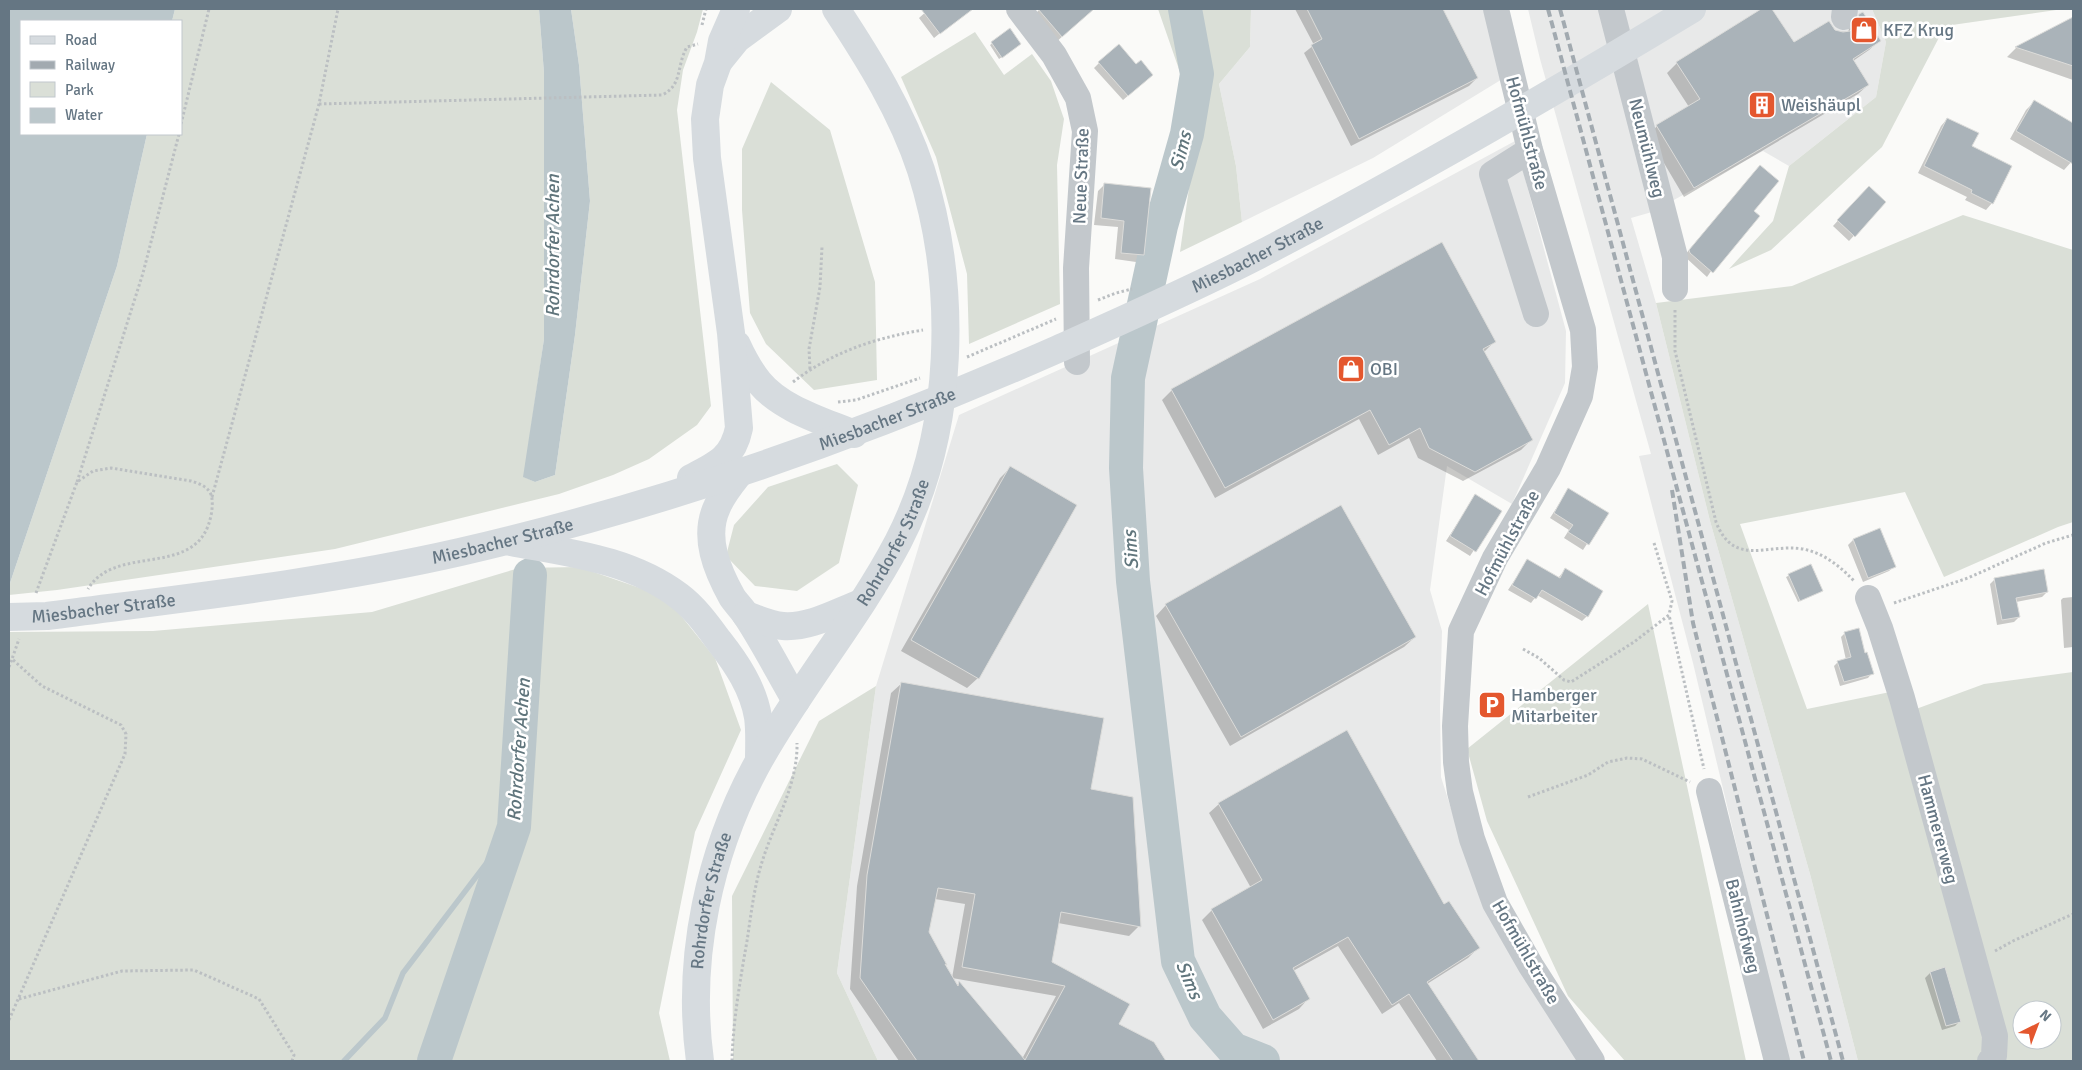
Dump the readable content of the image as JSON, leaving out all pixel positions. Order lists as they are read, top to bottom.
{
  "streets": {
    "main road": ["Miesbacher Straße", "Rohrdorfer Straße"],
    "street": [
      "Hofmühlstraße",
      "Neumühlweg",
      "Neue Straße",
      "Hammererweg",
      "Bahnhofweg"
    ]
  },
  "water": ["Sims", "Rohrdorfer Achen"],
  "places": {
    "shop": ["KFZ Krug", "OBI"],
    "building": ["Weishäupl"],
    "parking": ["Hamberger Mitarbeiter"]
  },
  "legend": [
    "Road",
    "Railway",
    "Park",
    "Water"
  ],
  "north": "top right"
}
